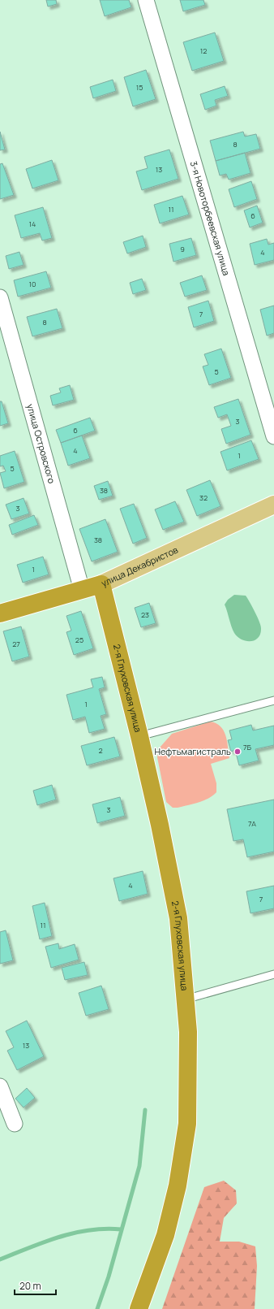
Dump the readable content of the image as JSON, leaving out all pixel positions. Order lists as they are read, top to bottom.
{
  "streets": {
    "highway": ["улица Декабристов", "2-я Глуховская улица"],
    "street": ["3-я Новоторбеевская улица", "улица Островского"]
  },
  "crossings": [
    ["улица Островского", "улица Декабристов"],
    ["улица Декабристов", "2-я Глуховская улица"]
  ],
  "places": ["Нефтьмагистраль"],
  "house_numbers": [
    "12",
    "15",
    "8",
    "13",
    "11",
    "6",
    "14",
    "9",
    "4",
    "10",
    "7",
    "8",
    "5",
    "3",
    "6",
    "4",
    "1",
    "5",
    "38",
    "32",
    "3",
    "38",
    "1",
    "23",
    "25",
    "27",
    "1",
    "7Б",
    "2",
    "3",
    "7А",
    "4",
    "7",
    "11",
    "13"
  ],
  "scale_bar": "20 m"
}
